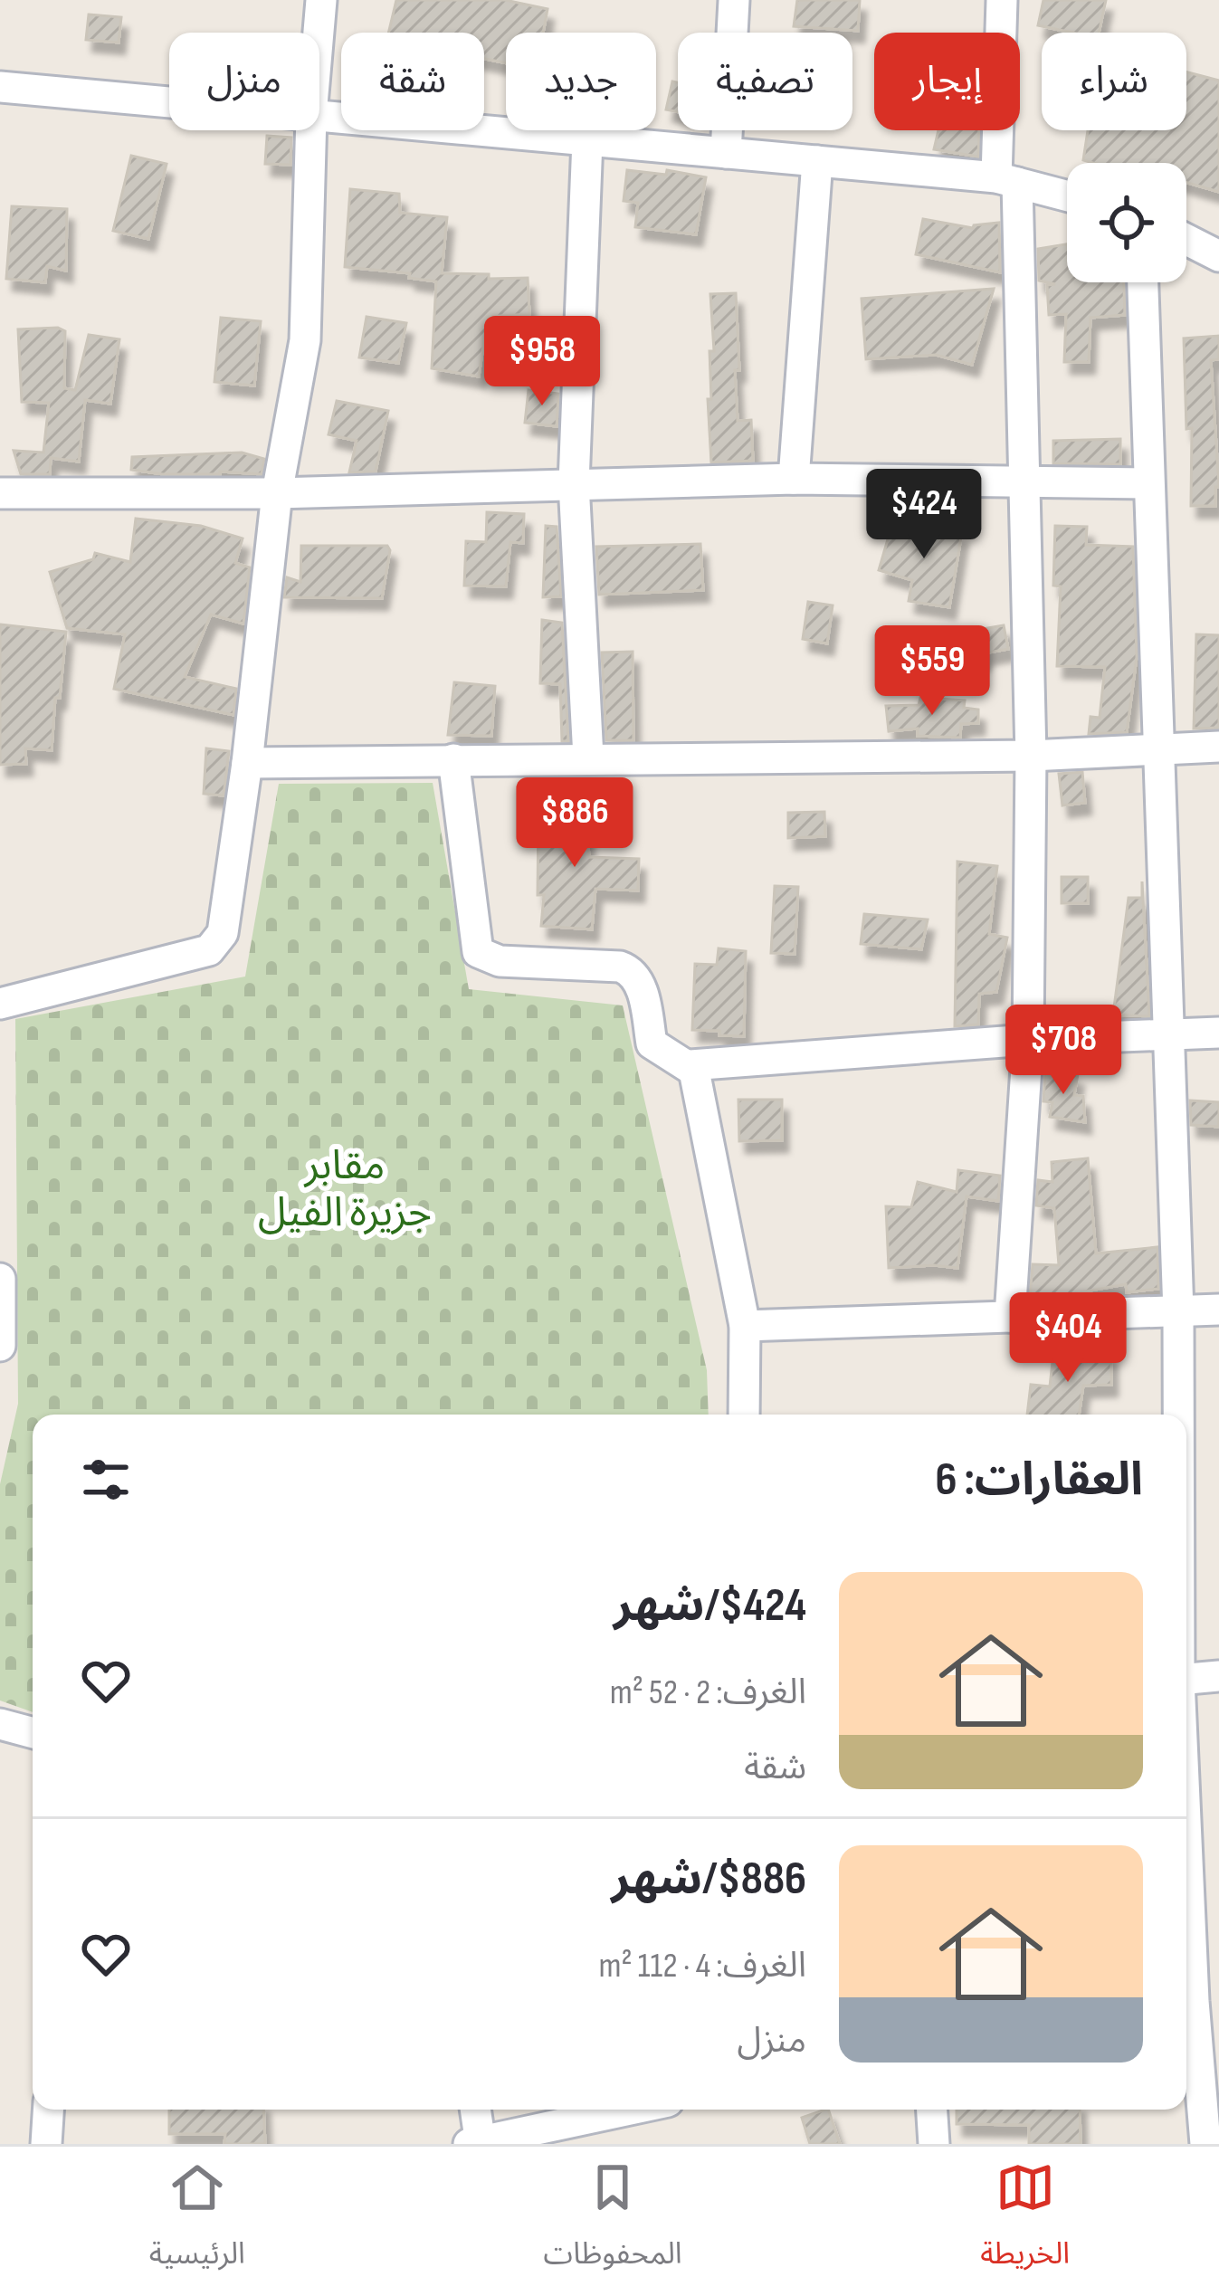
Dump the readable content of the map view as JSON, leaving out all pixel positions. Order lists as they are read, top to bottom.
{
  "parks": ["مقابر جزيرة الفيل"],
  "page": {
    "chip": [
      "شراء",
      "إيجار",
      "تصفية",
      "جديد",
      "شقة",
      "منزل"
    ],
    "price": [
      "$958",
      "$424",
      "$559",
      "$886",
      "$708",
      "$404"
    ],
    "heading": "العقارات: 6",
    "list": [
      {
        "name": "$424/شهر",
        "note": "الغرف: 2 · 52 m² · شقة"
      },
      {
        "name": "$886/شهر",
        "note": "الغرف: 4 · 112 m² · منزل"
      }
    ],
    "tabs": ["الخريطة", "المحفوظات", "الرئيسية"]
  }
}
